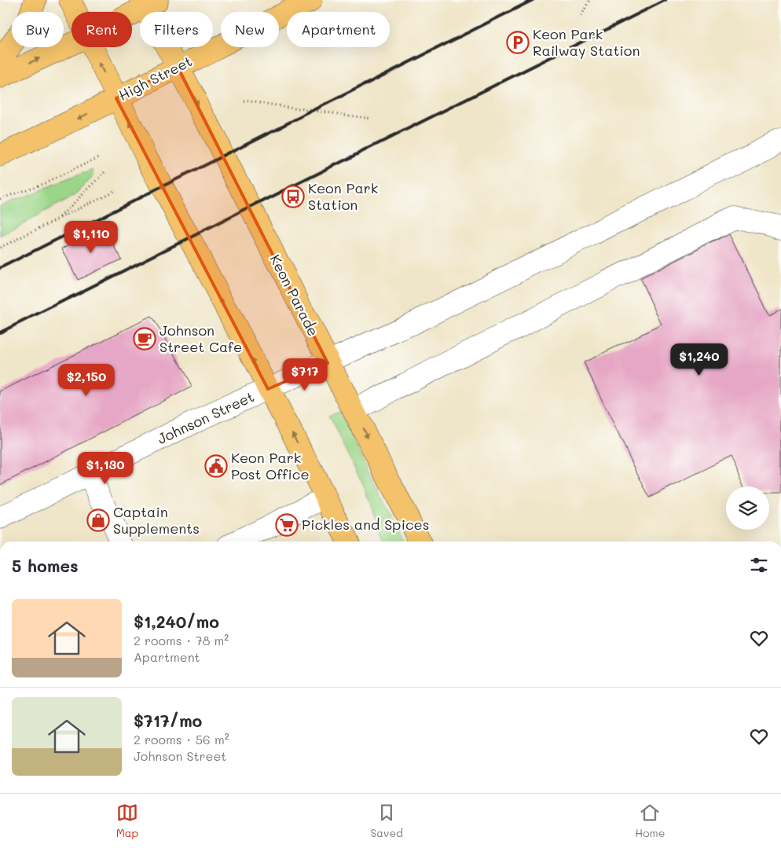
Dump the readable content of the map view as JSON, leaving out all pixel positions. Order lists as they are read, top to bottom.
{
  "streets": {
    "main road": ["High Street", "Keon Parade"],
    "street": ["Johnson Street"]
  },
  "crossings": [
    ["High Street", "Keon Parade"],
    ["Keon Parade", "Johnson Street"]
  ],
  "places": {
    "parking": ["Keon Park Railway Station"],
    "bus stop": ["Keon Park Station"],
    "cafe": ["Johnson Street Cafe"],
    "public building": ["Keon Park Post Office"],
    "shop": ["Captain Supplements"],
    "supermarket": ["Pickles and Spices"]
  },
  "page": {
    "chip": [
      "Buy",
      "Rent",
      "Filters",
      "New",
      "Apartment"
    ],
    "price": [
      "$1,110",
      "$1,240",
      "$717",
      "$2,150",
      "$1,130"
    ],
    "heading": "5 homes",
    "list": [
      {
        "name": "$1,240/mo",
        "note": "2 rooms · 78 m² · Apartment"
      },
      {
        "name": "$717/mo",
        "note": "2 rooms · 56 m² · Johnson Street"
      }
    ],
    "tabs": ["Map", "Saved", "Home"]
  }
}
